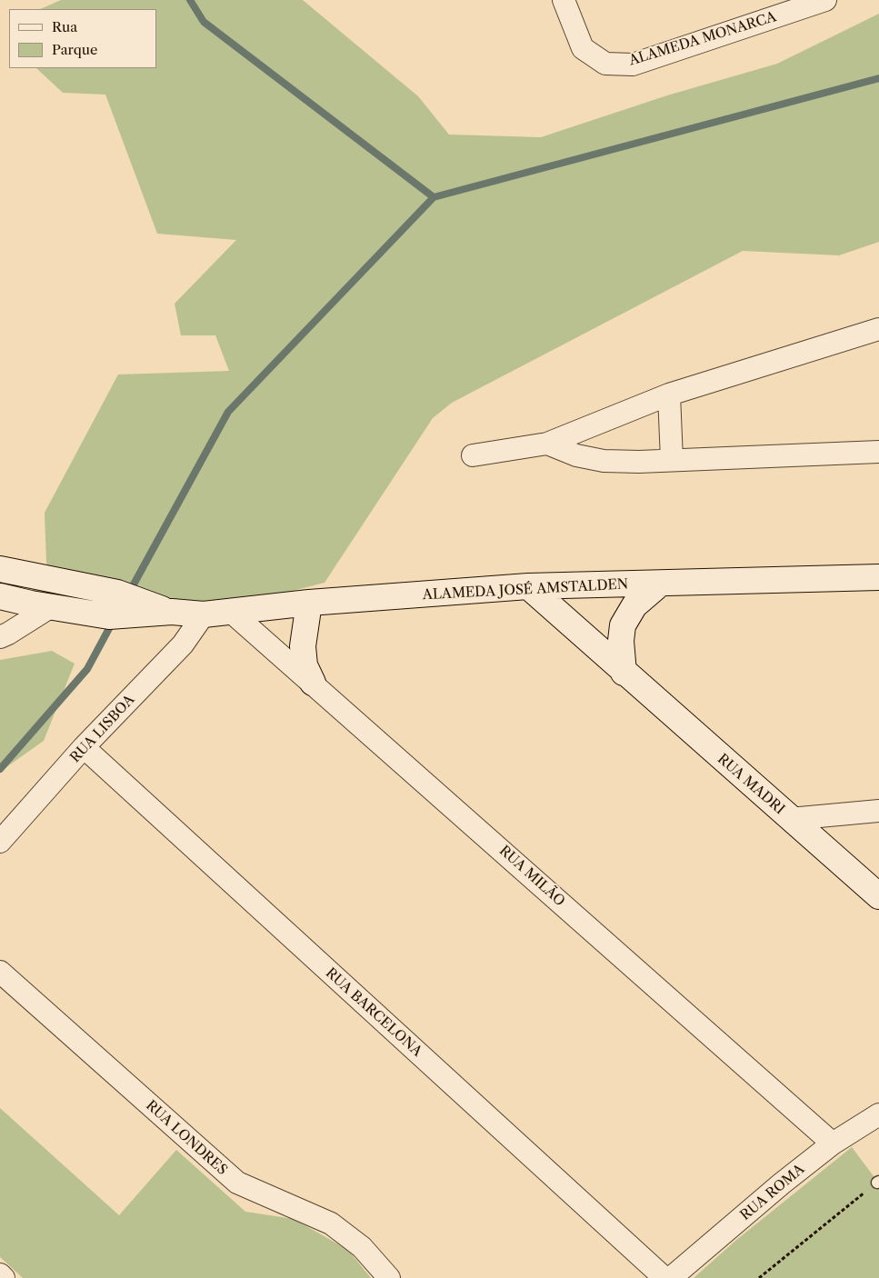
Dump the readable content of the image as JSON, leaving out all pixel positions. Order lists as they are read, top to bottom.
{
  "streets": {
    "street": [
      "ALAMEDA MONARCA",
      "ALAMEDA JOSÉ AMSTALDEN",
      "RUA LISBOA",
      "RUA MADRI",
      "RUA MILÃO",
      "RUA BARCELONA",
      "RUA LONDRES",
      "RUA ROMA"
    ]
  },
  "crossings": [
    ["ALAMEDA JOSÉ AMSTALDEN", "RUA LISBOA"],
    ["ALAMEDA JOSÉ AMSTALDEN", "RUA MADRI"],
    ["ALAMEDA JOSÉ AMSTALDEN", "RUA MILÃO"],
    ["RUA LISBOA", "RUA BARCELONA"],
    ["RUA MILÃO", "RUA ROMA"]
  ],
  "legend": ["Rua", "Parque"]
}
